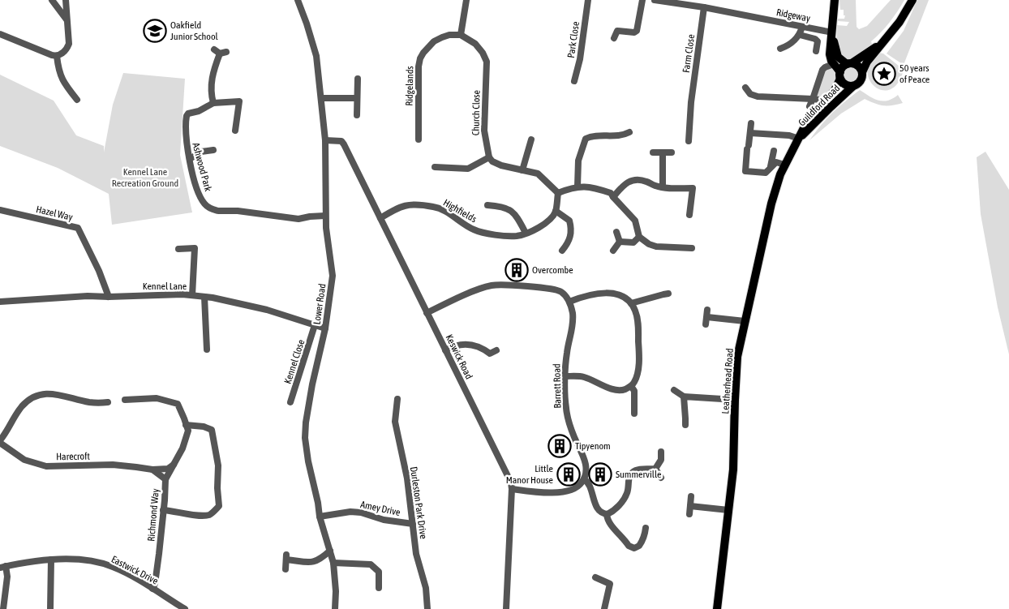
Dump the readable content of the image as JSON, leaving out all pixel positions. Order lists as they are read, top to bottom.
{
  "streets": {
    "main road": ["Guildford Road", "Leatherhead Road"],
    "street": [
      "Ridgeway",
      "Park Close",
      "Farm Close",
      "Ridgelands",
      "Church Close",
      "Ashwood Park",
      "Highfields",
      "Hazel Way",
      "Kennel Lane",
      "Lower Road",
      "Keswick Road",
      "Kennel Close",
      "Barrett Road",
      "Harecroft",
      "Durleston Park Drive",
      "Amey Drive",
      "Richmond Way",
      "Eastwick Drive"
    ]
  },
  "crossings": [
    ["Ridgeway", "Farm Close"],
    ["Ridgeway", "Guildford Road"],
    ["Ridgelands", "Church Close"],
    ["Guildford Road", "Leatherhead Road"],
    ["Ashwood Park", "Lower Road"],
    ["Highfields", "Keswick Road"],
    ["Hazel Way", "Kennel Lane"],
    ["Kennel Lane", "Lower Road"],
    ["Kennel Lane", "Kennel Close"],
    ["Lower Road", "Keswick Road"],
    ["Lower Road", "Amey Drive"],
    ["Harecroft", "Richmond Way"],
    ["Durleston Park Drive", "Amey Drive"],
    ["Richmond Way", "Eastwick Drive"]
  ],
  "parks": ["Kennel Lane Recreation Ground"],
  "places": {
    "school or university": ["Oakfield Junior School"],
    "place": ["50 years of Peace"],
    "building": [
      "Overcombe",
      "Tipyenom",
      "Little Manor House",
      "Summerville"
    ]
  }
}
